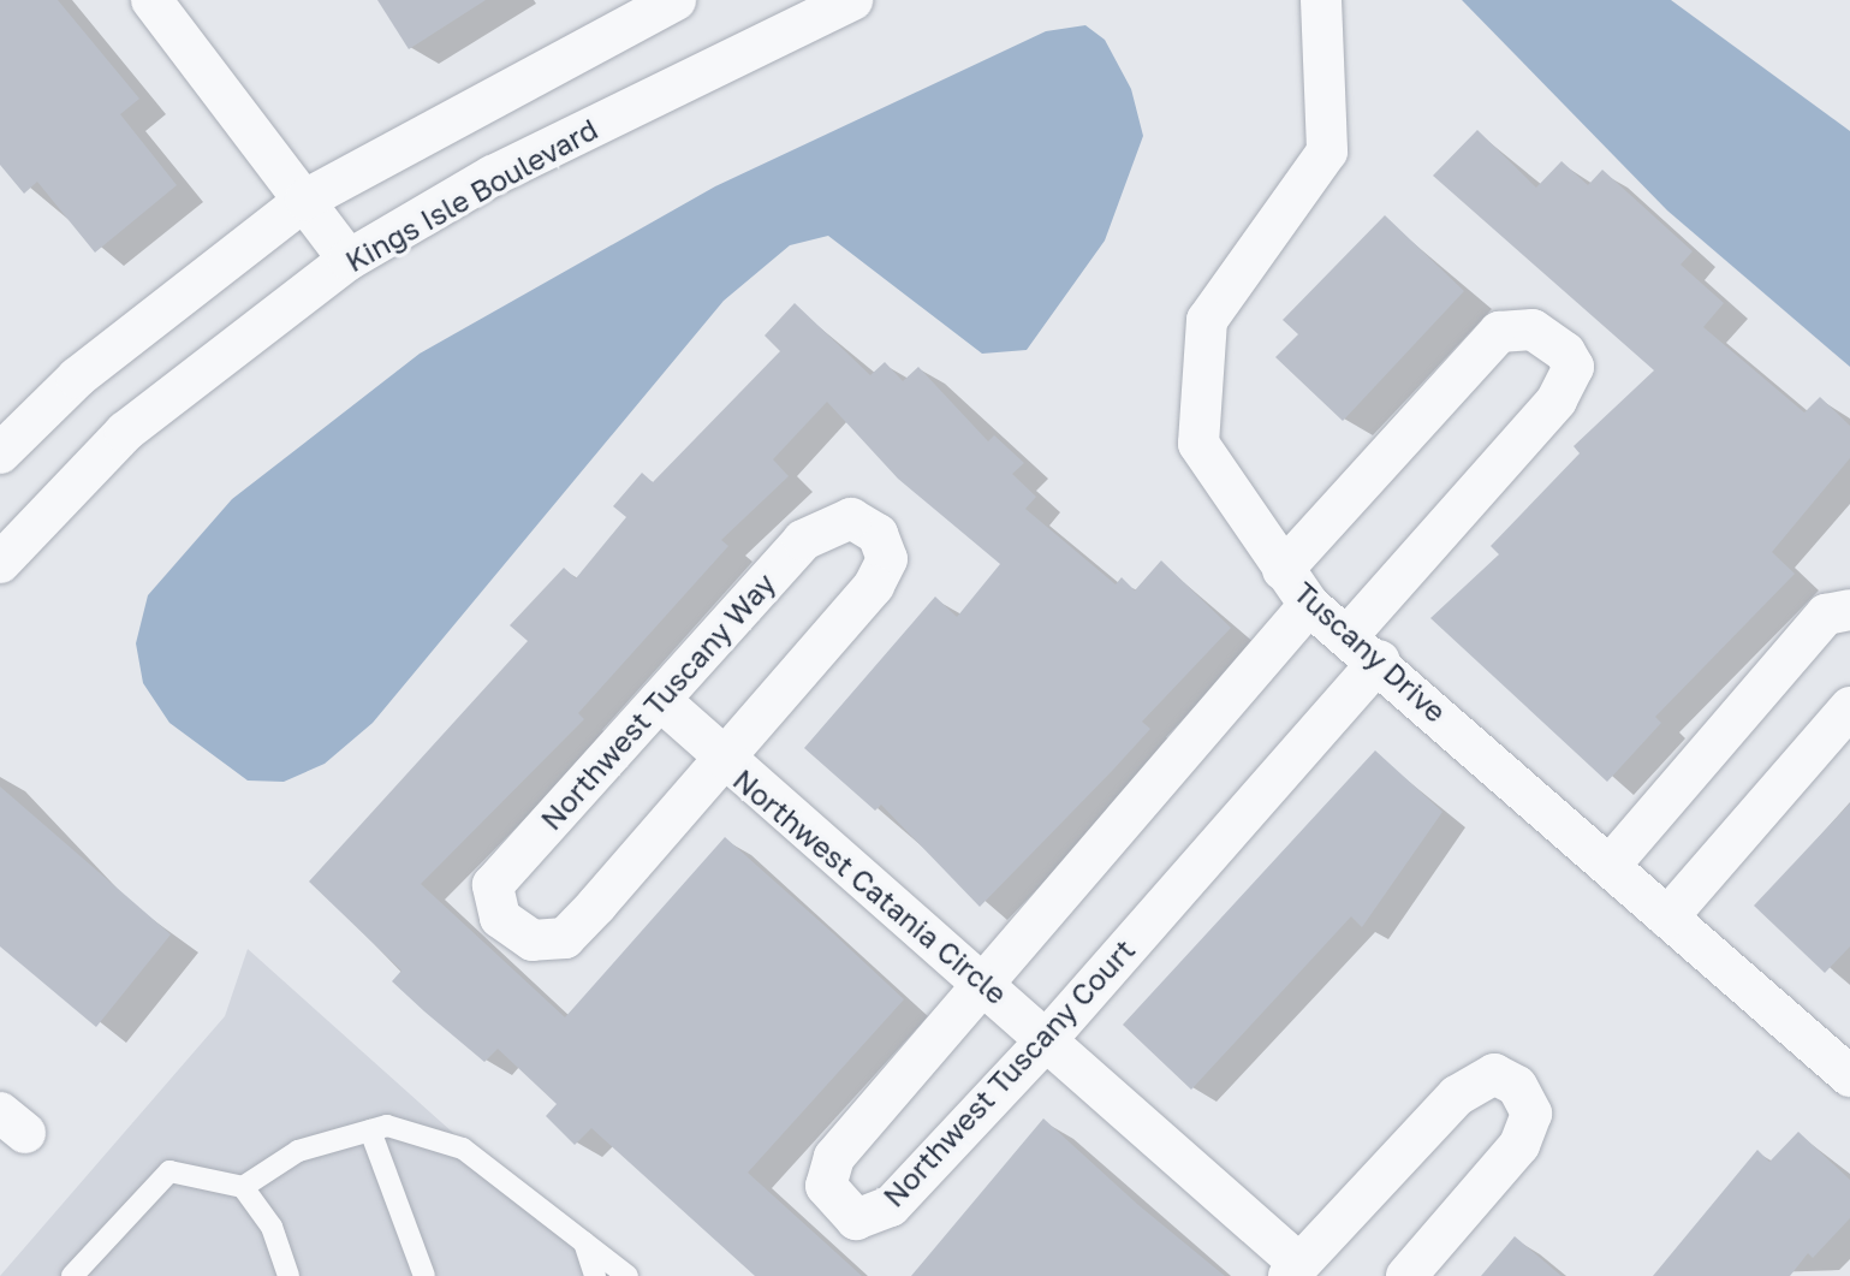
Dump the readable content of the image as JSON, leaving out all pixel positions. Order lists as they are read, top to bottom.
{
  "streets": {
    "street": [
      "Kings Isle Boulevard",
      "Tuscany Drive",
      "Northwest Tuscany Way",
      "Northwest Catania Circle",
      "Northwest Tuscany Court"
    ]
  },
  "crossings": [
    ["Tuscany Drive", "Northwest Tuscany Court"],
    ["Northwest Tuscany Way", "Northwest Catania Circle"],
    ["Northwest Catania Circle", "Northwest Tuscany Court"]
  ]
}
